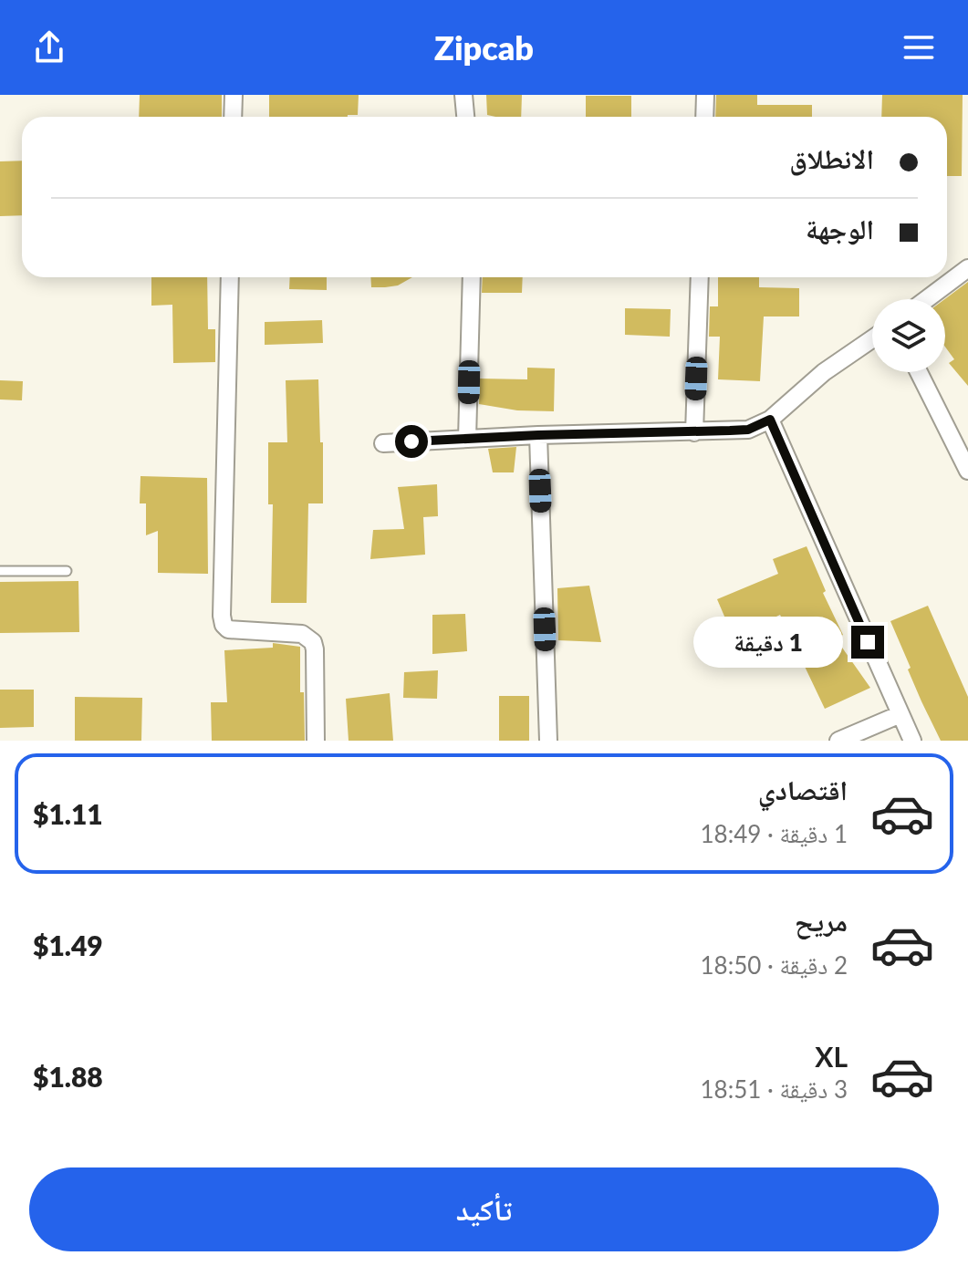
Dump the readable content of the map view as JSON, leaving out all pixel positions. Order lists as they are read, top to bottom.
{
  "page": {
    "header": "Zipcab",
    "banner": ["الانطلاق", "الوجهة"],
    "bubble": "1 دقيقة",
    "list": [
      {
        "name": "اقتصادي",
        "note": "1 دقيقة · 18:49",
        "value": "$1.11"
      },
      {
        "name": "مريح",
        "note": "2 دقيقة · 18:50",
        "value": "$1.49"
      },
      {
        "name": "XL",
        "note": "3 دقيقة · 18:51",
        "value": "$1.88"
      }
    ],
    "buttons": "تأكيد"
  }
}
